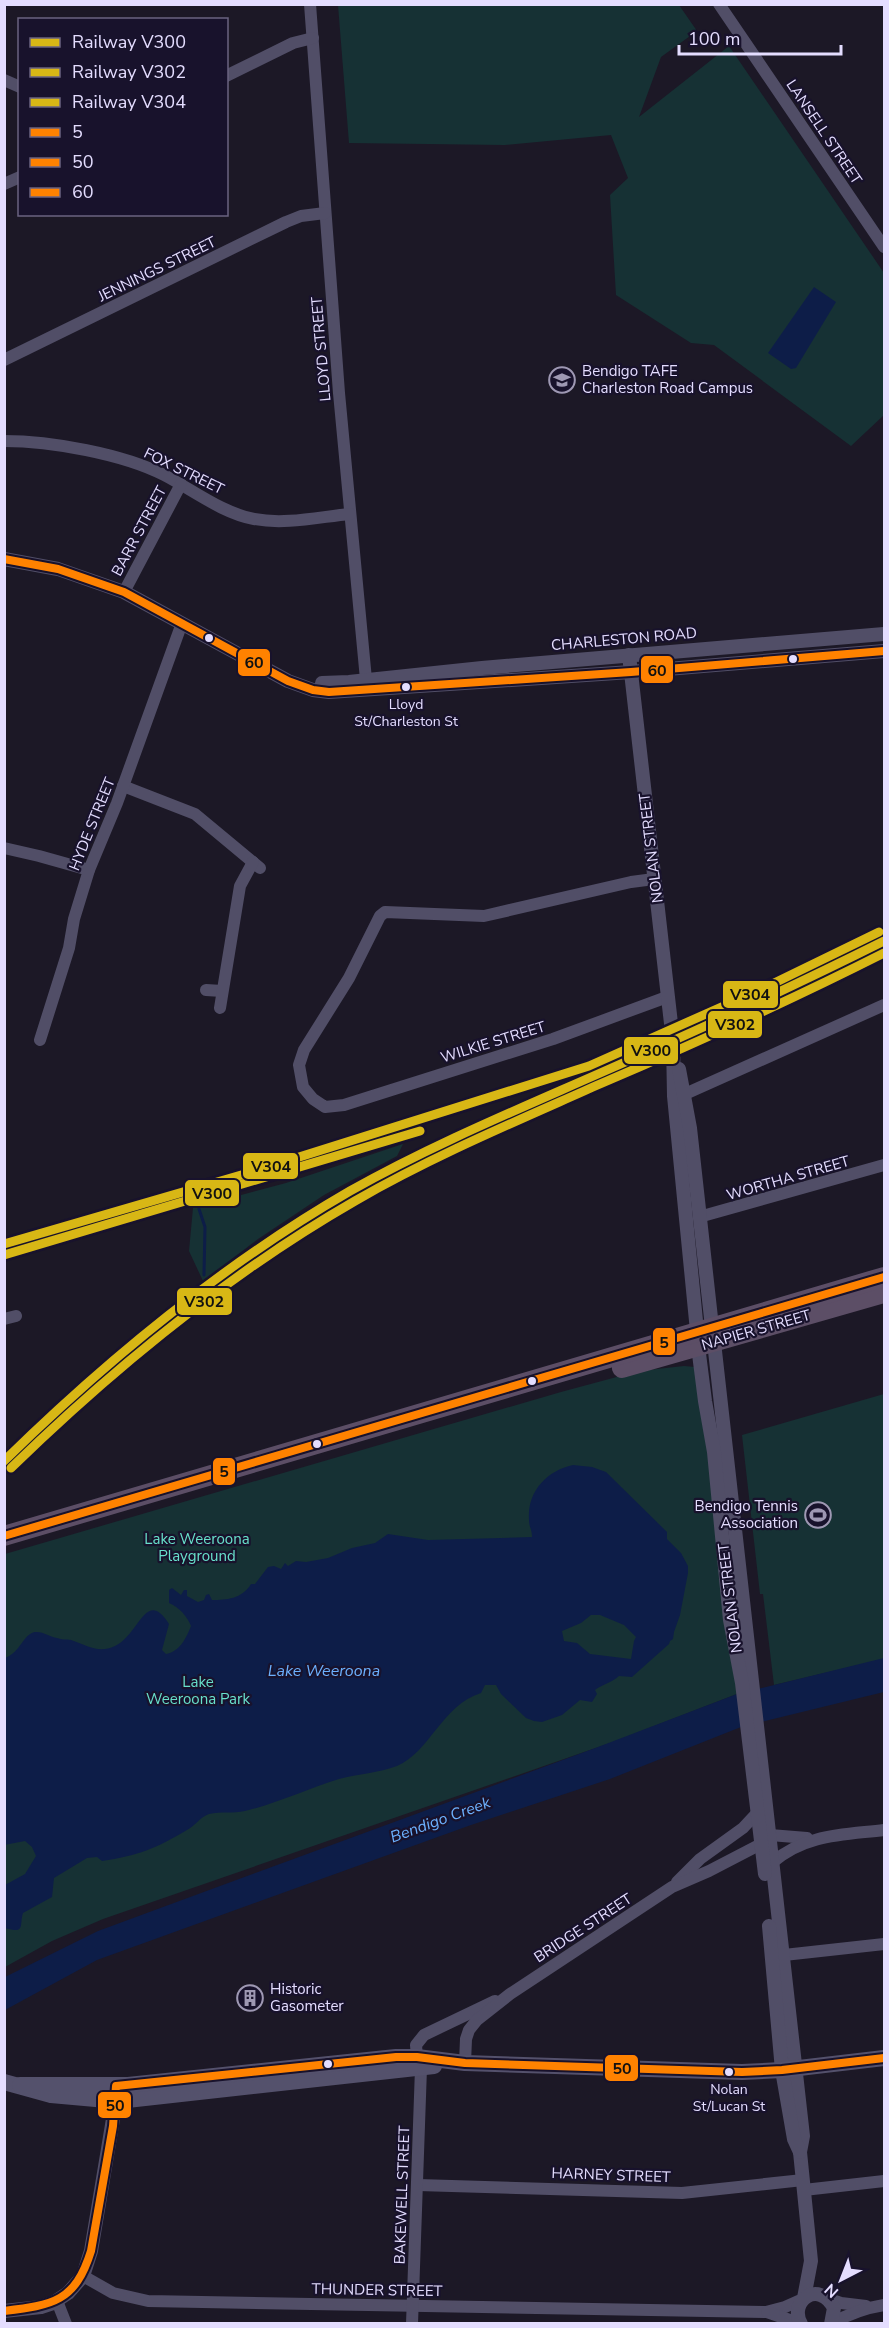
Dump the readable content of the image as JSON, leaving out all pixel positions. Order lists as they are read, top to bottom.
{
  "streets": {
    "highway": ["NAPIER STREET"],
    "street": [
      "LANSELL STREET",
      "JENNINGS STREET",
      "LLOYD STREET",
      "FOX STREET",
      "BARR STREET",
      "CHARLESTON ROAD",
      "HYDE STREET",
      "NOLAN STREET",
      "WILKIE STREET",
      "WORTHA STREET",
      "BRIDGE STREET",
      "HARNEY STREET",
      "BAKEWELL STREET",
      "THUNDER STREET"
    ]
  },
  "crossings": [
    ["JENNINGS STREET", "LLOYD STREET"],
    ["LLOYD STREET", "FOX STREET"],
    ["LLOYD STREET", "CHARLESTON ROAD"],
    ["FOX STREET", "BARR STREET"],
    ["CHARLESTON ROAD", "NOLAN STREET"],
    ["NOLAN STREET", "WILKIE STREET"],
    ["NOLAN STREET", "WORTHA STREET"],
    ["NOLAN STREET", "NAPIER STREET"],
    ["NOLAN STREET", "BRIDGE STREET"],
    ["NOLAN STREET", "HARNEY STREET"],
    ["NOLAN STREET", "THUNDER STREET"],
    ["BRIDGE STREET", "BAKEWELL STREET"],
    ["HARNEY STREET", "BAKEWELL STREET"],
    ["BAKEWELL STREET", "THUNDER STREET"]
  ],
  "water": ["Lake Weeroona", "Bendigo Creek"],
  "parks": ["Lake Weeroona Playground", "Lake Weeroona Park"],
  "places": {
    "school or university": ["Bendigo TAFE Charleston Road Campus"],
    "other": ["Lloyd St/Charleston St", "Nolan St/Lucan St"],
    "sports": ["Bendigo Tennis Association"],
    "building": ["Historic Gasometer"]
  },
  "lines": [
    "transit line 60",
    "rail line V304",
    "rail line V300",
    "rail line V302",
    "transit line 5",
    "transit line 50"
  ],
  "legend": [
    "Railway V300",
    "Railway V302",
    "Railway V304",
    "5",
    "50",
    "60"
  ],
  "scale_bar": "100 m",
  "north": "bottom left"
}
